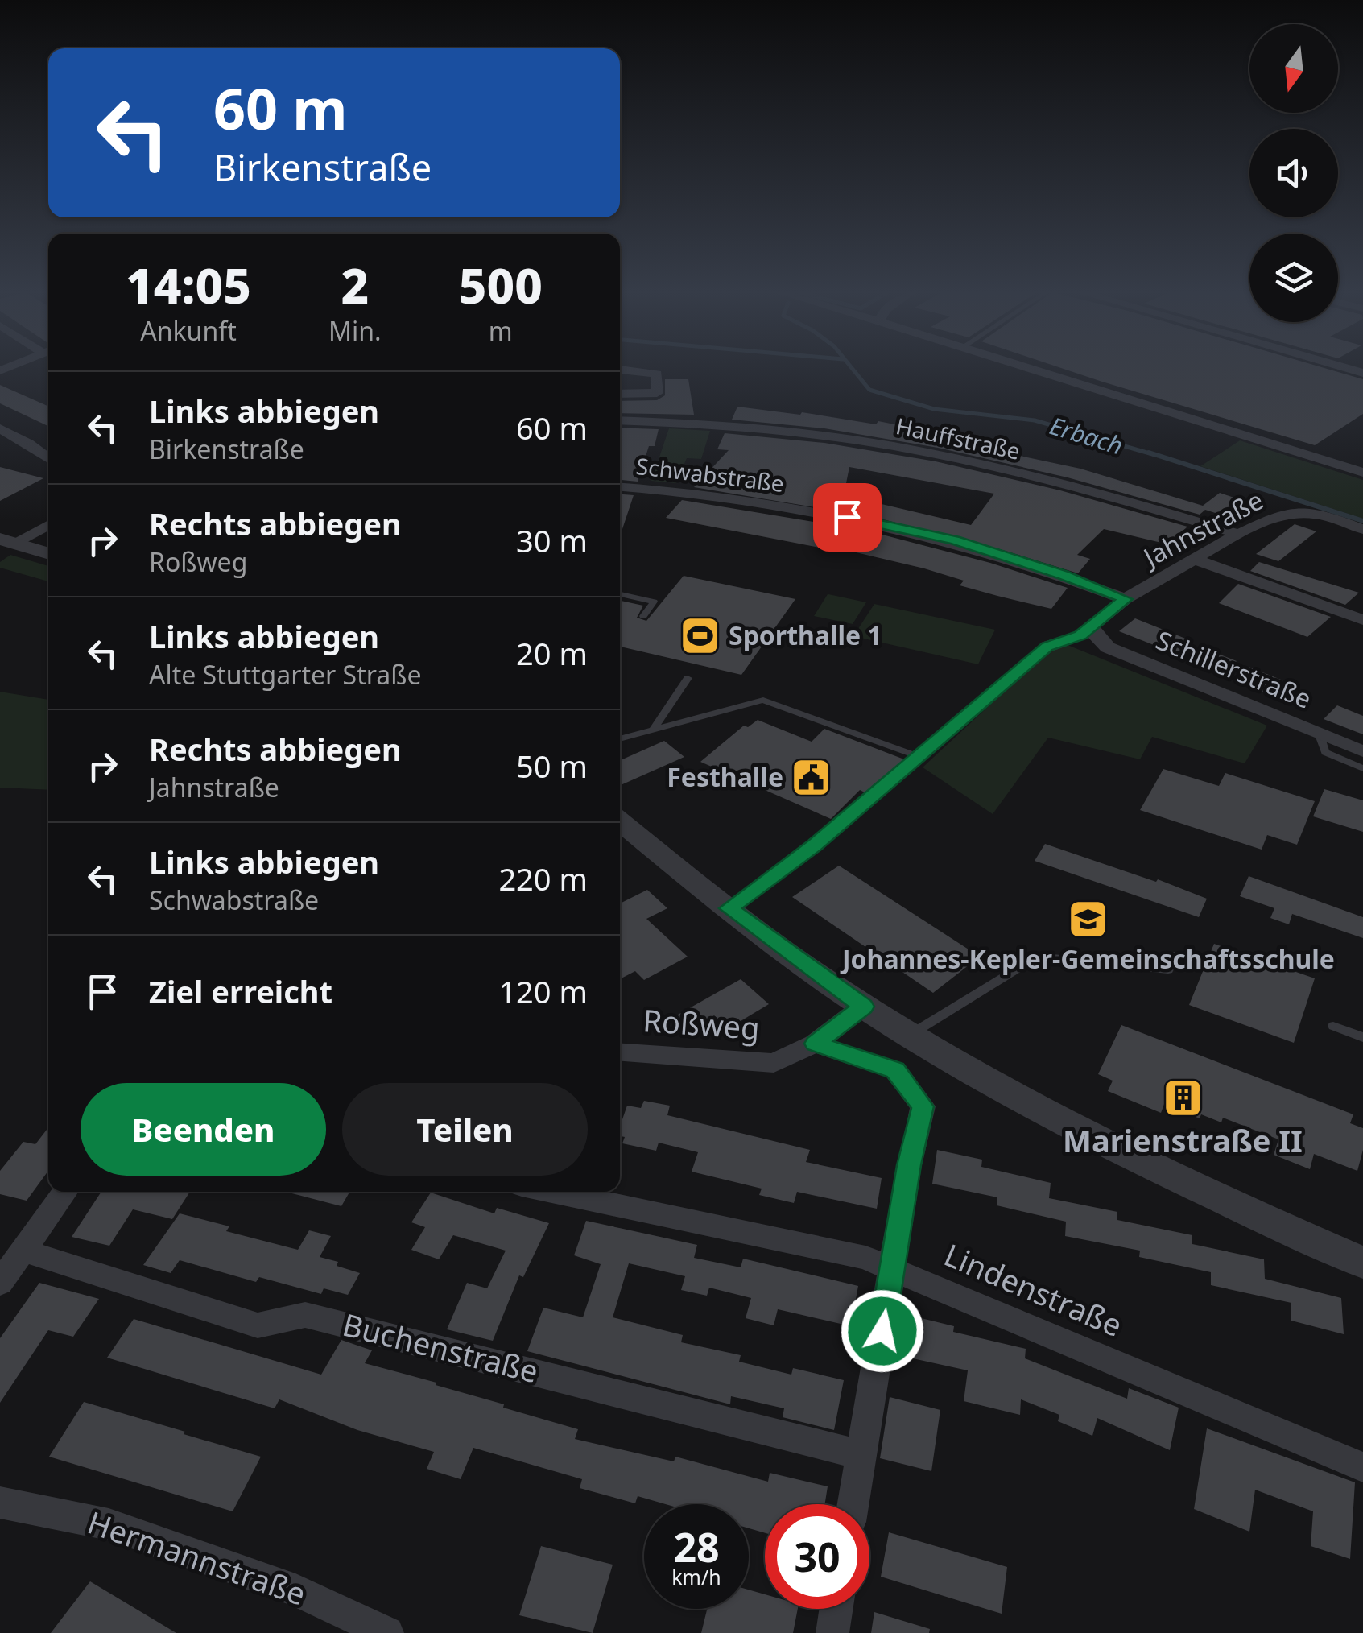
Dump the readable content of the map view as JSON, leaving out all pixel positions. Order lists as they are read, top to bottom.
{
  "streets": {
    "street": [
      "Hauffstraße",
      "Schwabstraße",
      "Jahnstraße",
      "Schillerstraße",
      "Roßweg",
      "Lindenstraße",
      "Buchenstraße",
      "Hermannstraße"
    ]
  },
  "crossings": [
    ["Hauffstraße", "Jahnstraße"],
    ["Schwabstraße", "Jahnstraße"],
    ["Jahnstraße", "Schillerstraße"]
  ],
  "water": ["Erbach"],
  "places": {
    "sports": ["Sporthalle 1"],
    "public building": ["Festhalle"],
    "school or university": ["Johannes-Kepler-Gemeinschaftsschule"],
    "building": ["Marienstraße II"]
  },
  "north": "bottom",
  "page": {
    "turn": ["60 m", "Birkenstraße"],
    "eta": [
      "14:05",
      "Ankunft",
      "2",
      "Min.",
      "500",
      "m"
    ],
    "list": [
      {
        "name": "Links abbiegen",
        "note": "Birkenstraße",
        "value": "60 m"
      },
      {
        "name": "Rechts abbiegen",
        "note": "Roßweg",
        "value": "30 m"
      },
      {
        "name": "Links abbiegen",
        "note": "Alte Stuttgarter Straße",
        "value": "20 m"
      },
      {
        "name": "Rechts abbiegen",
        "note": "Jahnstraße",
        "value": "50 m"
      },
      {
        "name": "Links abbiegen",
        "note": "Schwabstraße",
        "value": "220 m"
      },
      {
        "name": "Ziel erreicht",
        "value": "120 m"
      }
    ],
    "buttons": ["Beenden", "Teilen"],
    "speed": "28 km/h",
    "limit": "30"
  }
}
